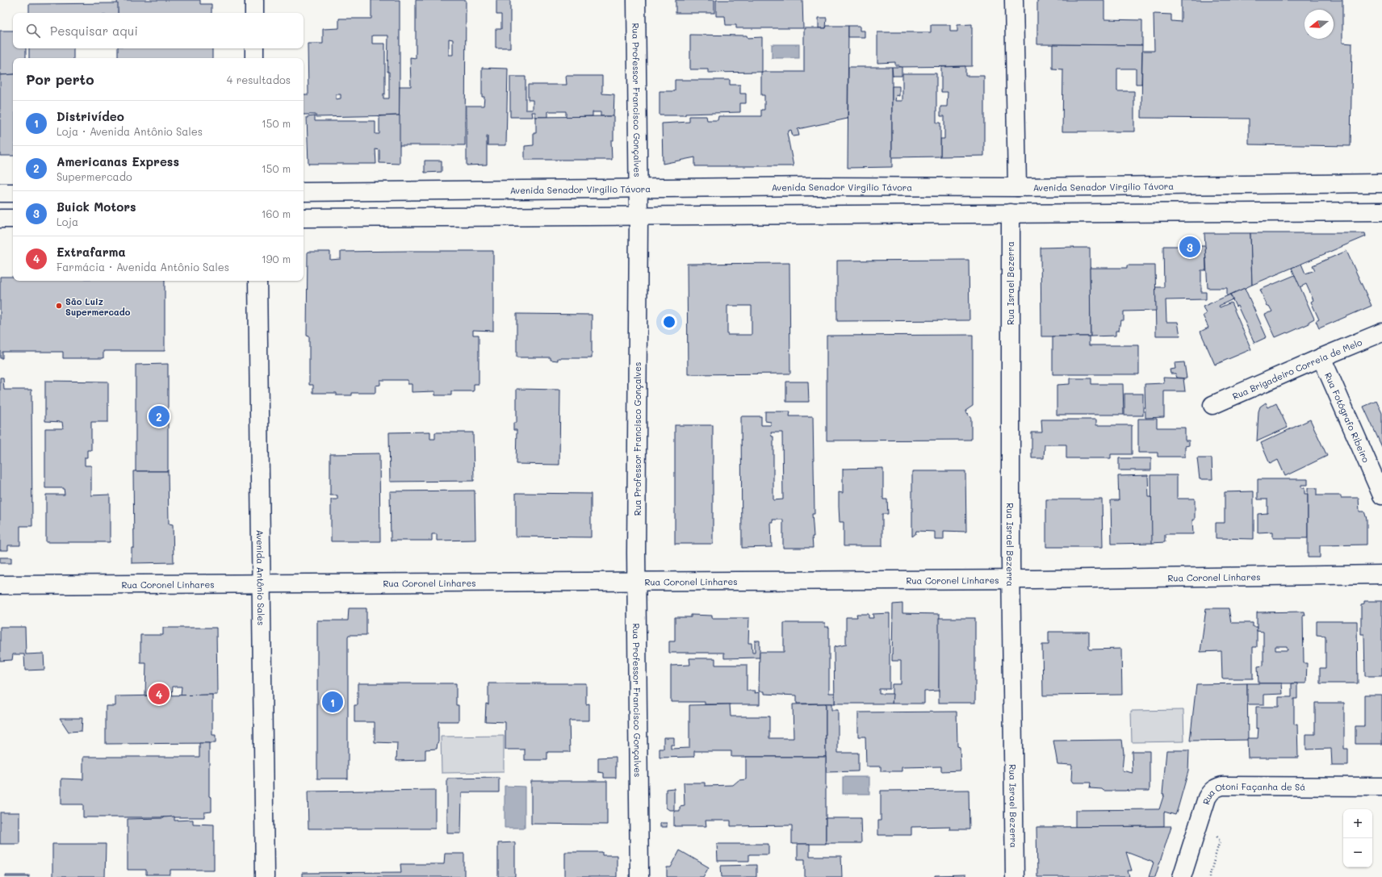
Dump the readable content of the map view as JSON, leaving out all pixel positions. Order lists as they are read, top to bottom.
{
  "streets": {
    "street": [
      "Rua Professor Francisco Gonçalves",
      "Avenida Senador Virgílio Távora",
      "Rua Israel Bezerra",
      "Rua Brigadeiro Correia de Melo",
      "Rua Fotógrafo Ribeiro",
      "Rua Coronel Linhares",
      "Avenida Antônio Sales",
      "Rua Otoni Façanha de Sá"
    ]
  },
  "crossings": [
    ["Rua Professor Francisco Gonçalves", "Avenida Senador Virgílio Távora"],
    ["Rua Professor Francisco Gonçalves", "Rua Coronel Linhares"],
    ["Rua Israel Bezerra", "Rua Coronel Linhares"],
    ["Rua Brigadeiro Correia de Melo", "Rua Fotógrafo Ribeiro"],
    ["Rua Coronel Linhares", "Avenida Antônio Sales"]
  ],
  "places": ["São Luiz Supermercado"],
  "north": "left",
  "page": {
    "search": "Pesquisar aqui",
    "heading": ["Por perto", "4 resultados"],
    "list": [
      {
        "mark": "1",
        "name": "Distrivídeo",
        "note": "Loja · Avenida Antônio Sales",
        "value": "150 m"
      },
      {
        "mark": "2",
        "name": "Americanas Express",
        "note": "Supermercado",
        "value": "150 m"
      },
      {
        "mark": "3",
        "name": "Buick Motors",
        "note": "Loja",
        "value": "160 m"
      },
      {
        "mark": "4",
        "name": "Extrafarma",
        "note": "Farmácia · Avenida Antônio Sales",
        "value": "190 m"
      }
    ],
    "pins": [
      "3",
      "2",
      "4",
      "1"
    ],
    "map_buttons": ["+", "−"]
  }
}
